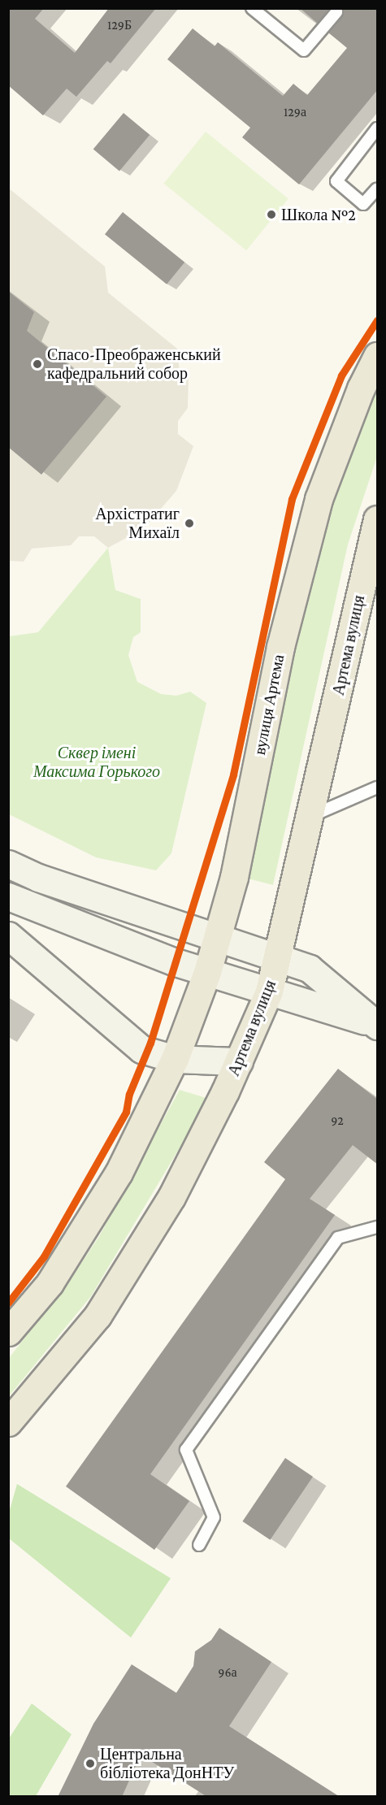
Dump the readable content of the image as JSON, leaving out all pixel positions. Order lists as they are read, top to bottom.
{
  "streets": {
    "main road": ["Артема вулиця", "вулиця Артема"]
  },
  "parks": ["Сквер імені Максима Горького"],
  "places": [
    "Школа №2",
    "Спасо-Преображенський кафедральний собор",
    "Архістратиг Михаїл",
    "Центральна бібліотека ДонНТУ"
  ],
  "house_numbers": [
    "129Б",
    "129а",
    "92",
    "96а"
  ]
}
